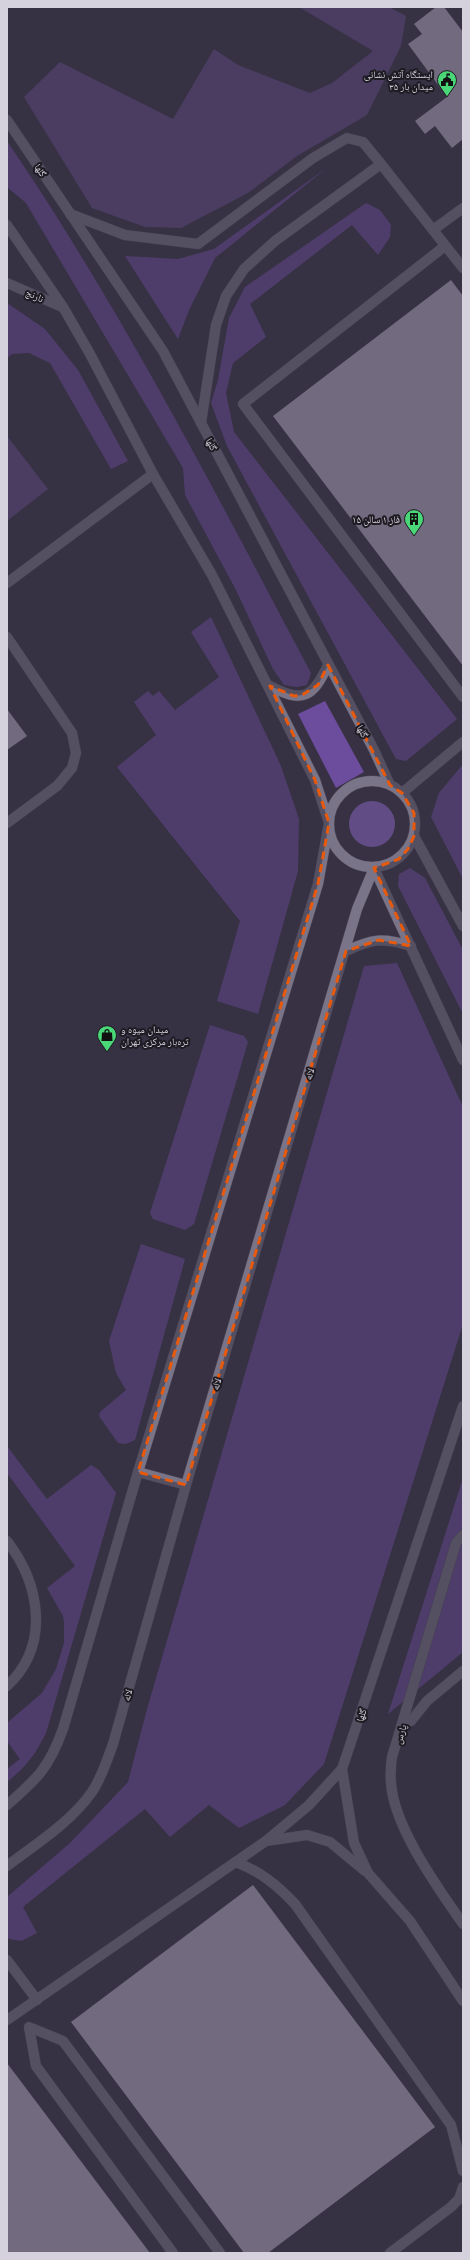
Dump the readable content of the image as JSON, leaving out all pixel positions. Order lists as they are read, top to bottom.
{
  "streets": {
    "street": [
      "گلها",
      "نارنج",
      "لاله",
      "پارس"
    ]
  },
  "crossings": [
    ["گلها", "لاله"]
  ],
  "places": {
    "public building": ["ایستگاه آتش نشانی ۳۵ میدان بار"],
    "building": ["فاز ۱ سالن ۱۵"],
    "shop": ["میدان میوه و تره‌بار مرکزی تهران"]
  }
}
